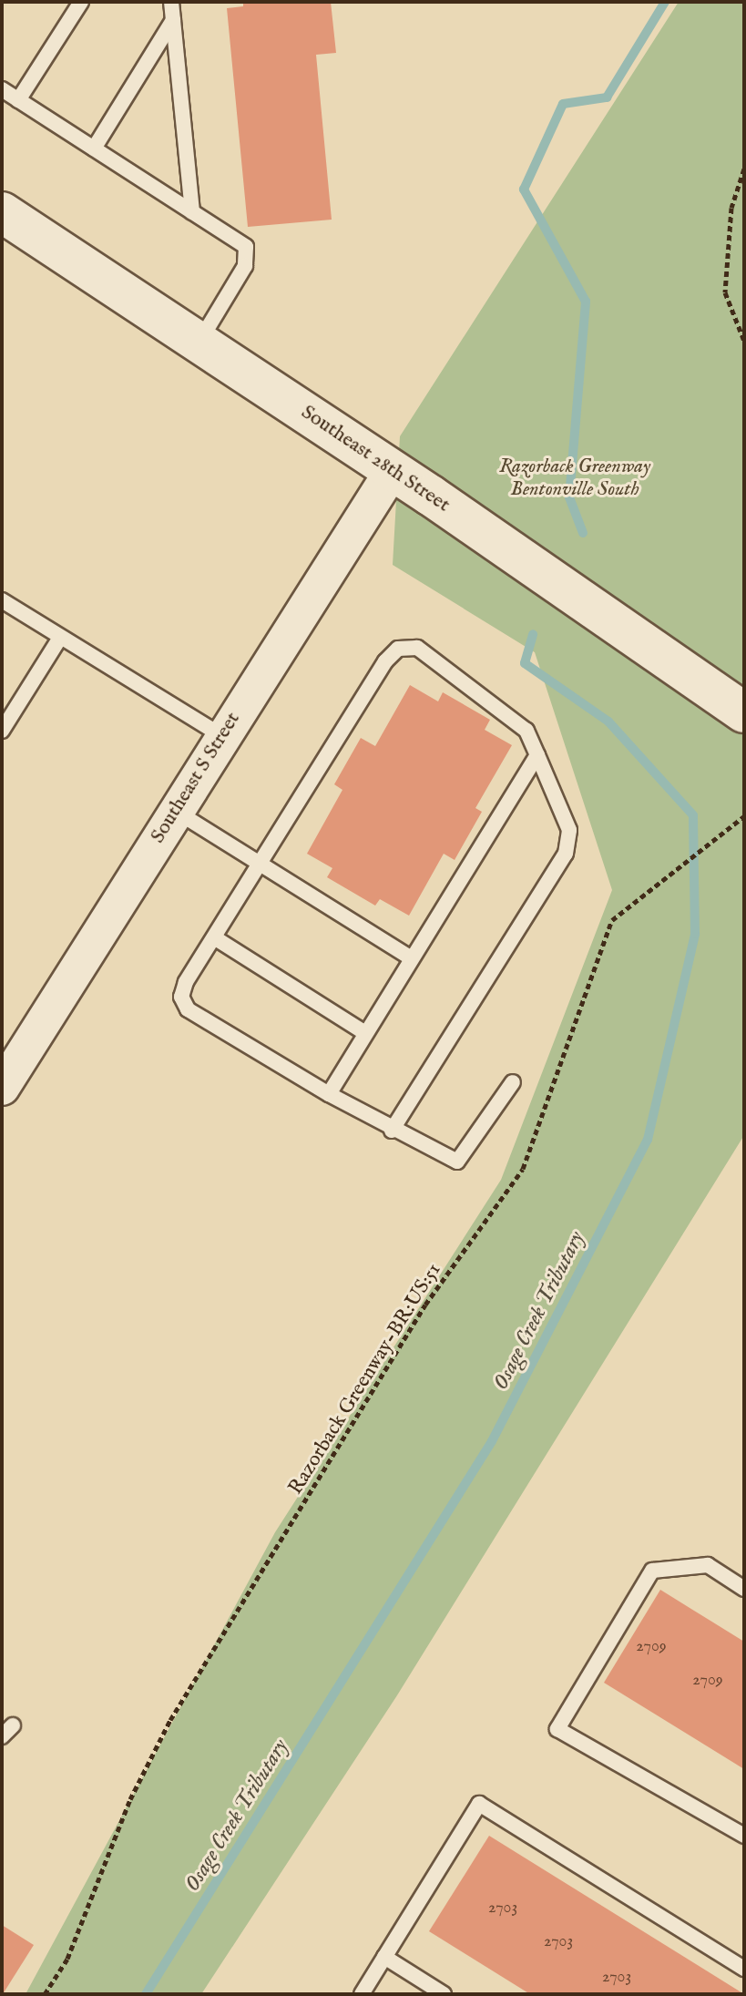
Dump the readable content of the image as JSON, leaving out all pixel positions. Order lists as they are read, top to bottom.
{
  "streets": {
    "main road": ["Southeast 28th Street"],
    "street": ["Southeast S Street"],
    "path": ["Razorback Greenway-BR:US:51"]
  },
  "crossings": [
    ["Southeast 28th Street", "Southeast S Street"]
  ],
  "water": ["Osage Creek Tributary"],
  "parks": ["Razorback Greenway Bentonville South"],
  "house_numbers": [
    "2709",
    "2709",
    "2703",
    "2703",
    "2703"
  ]
}
